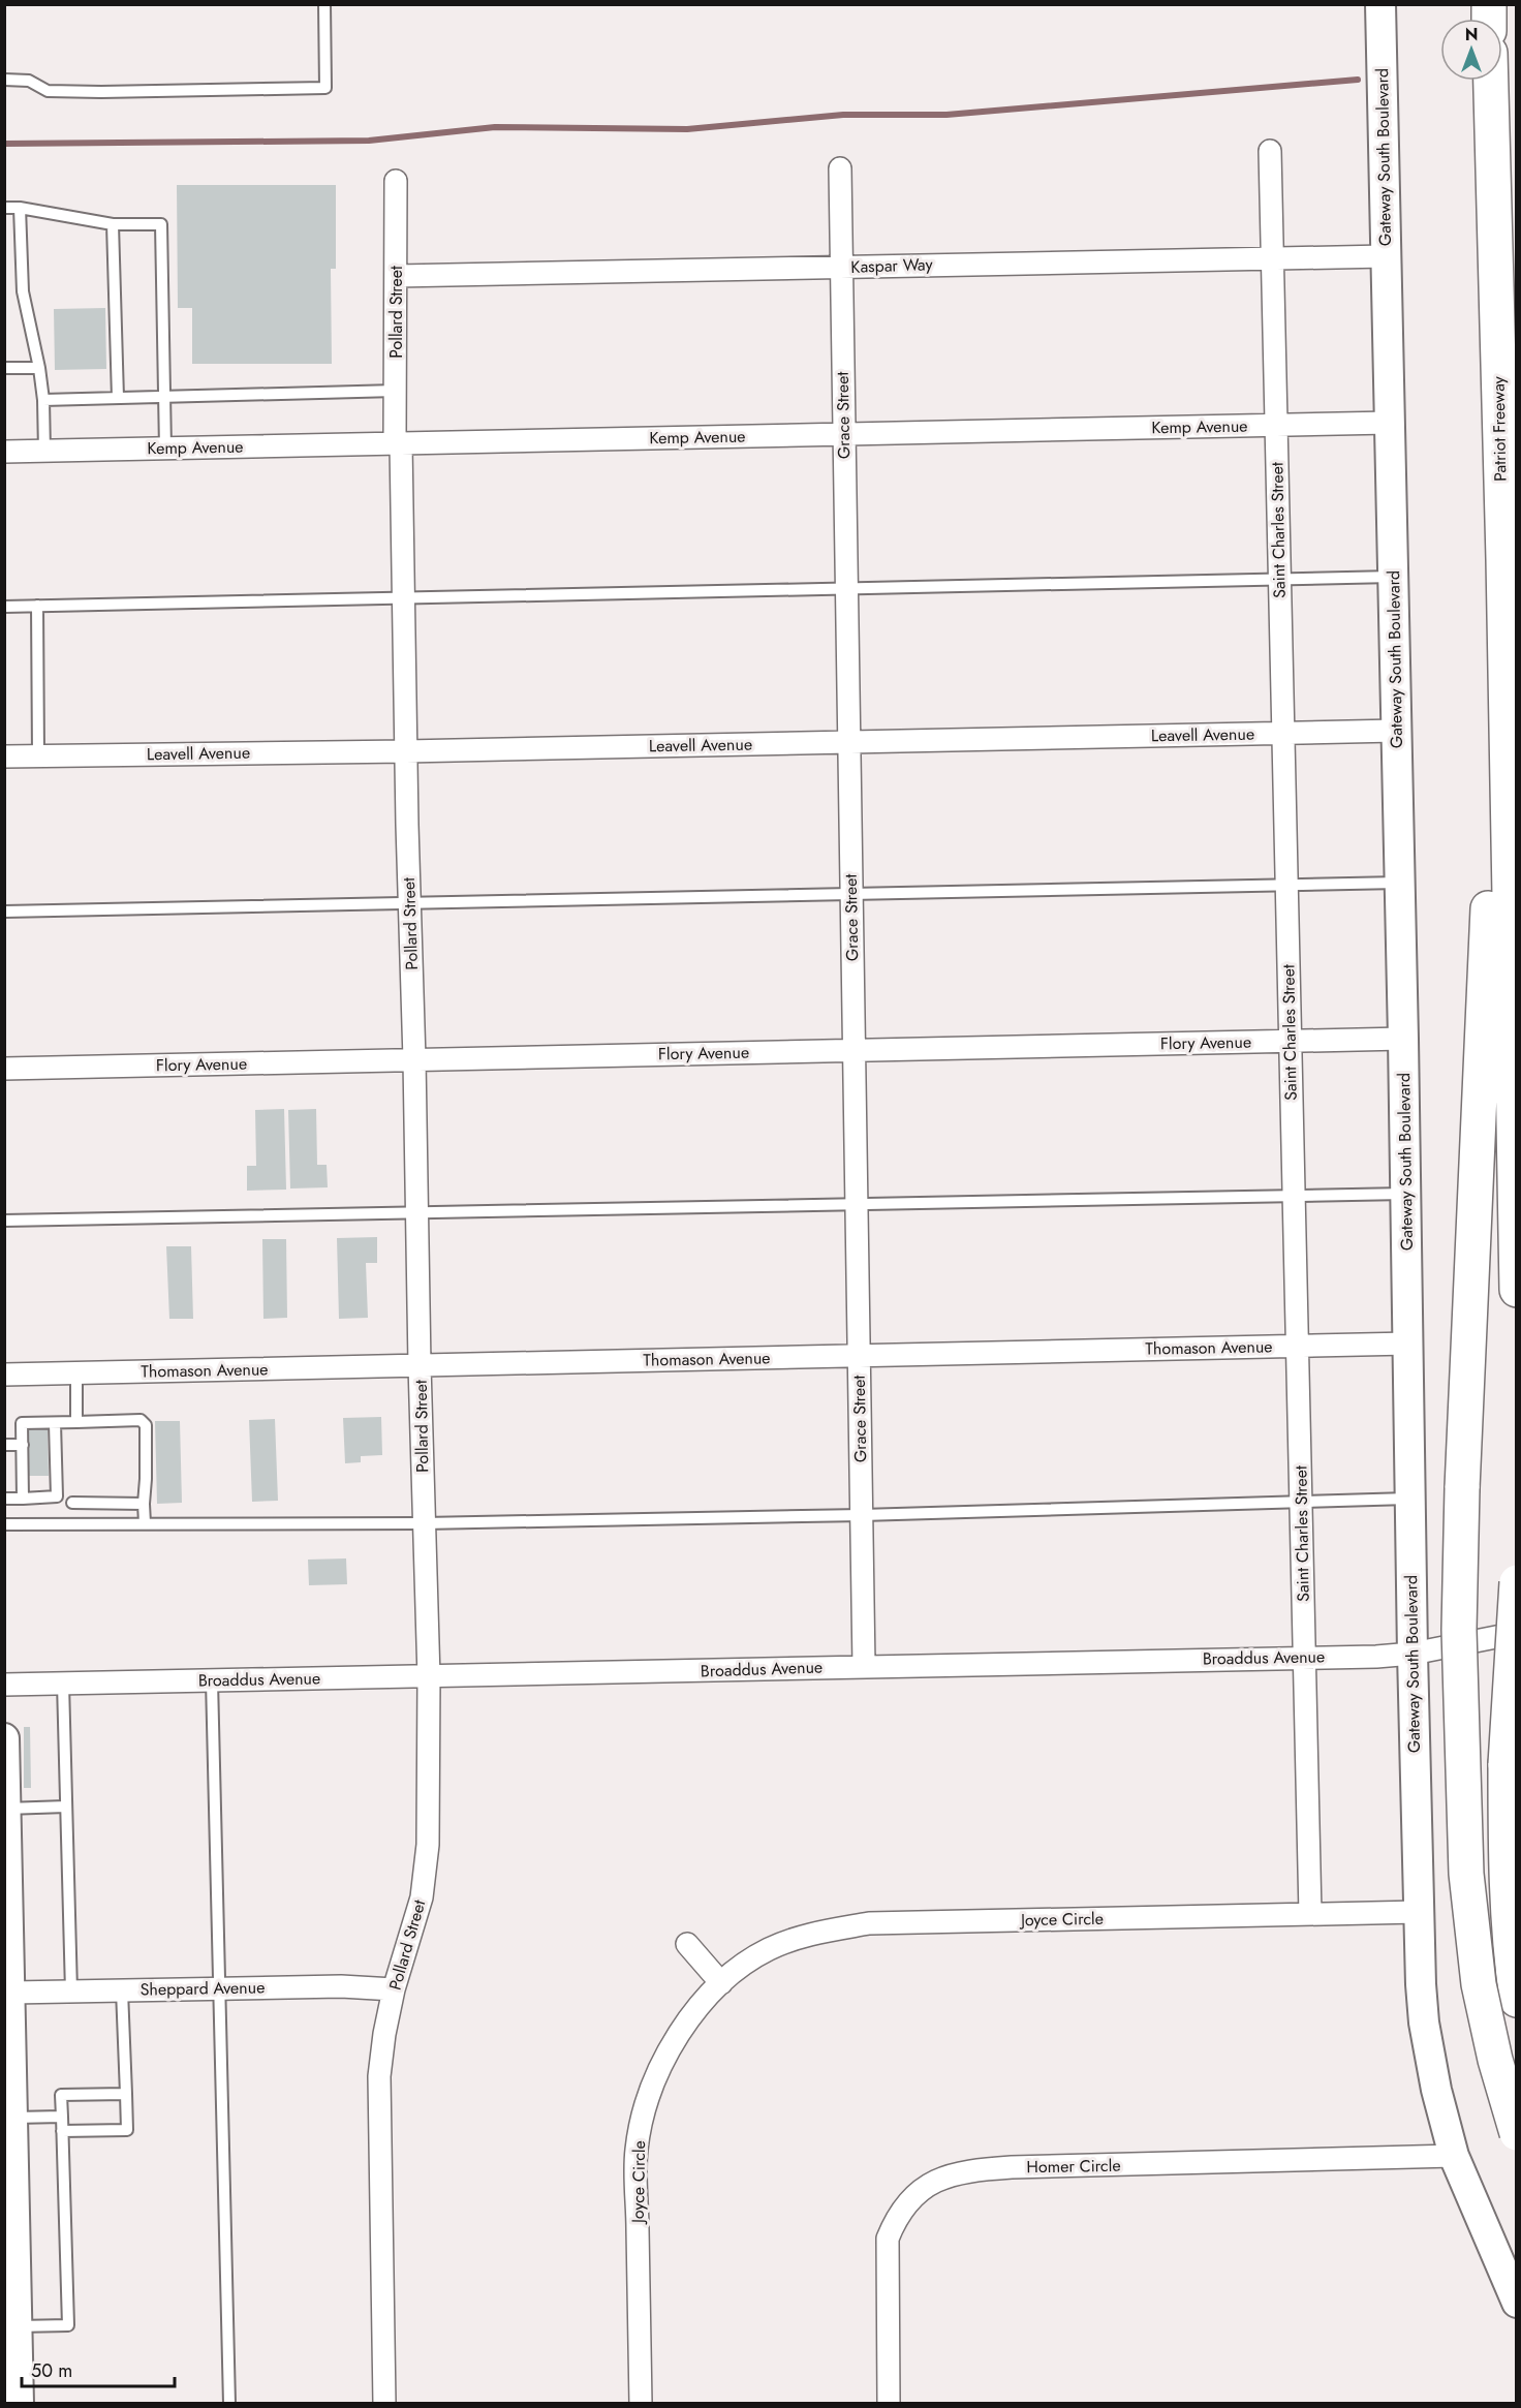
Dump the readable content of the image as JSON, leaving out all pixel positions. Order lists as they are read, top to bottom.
{
  "streets": {
    "highway": ["Patriot Freeway"],
    "main road": ["Gateway South Boulevard"],
    "street": [
      "Kaspar Way",
      "Pollard Street",
      "Grace Street",
      "Kemp Avenue",
      "Saint Charles Street",
      "Leavell Avenue",
      "Flory Avenue",
      "Thomason Avenue",
      "Broaddus Avenue",
      "Joyce Circle",
      "Sheppard Avenue",
      "Homer Circle"
    ]
  },
  "crossings": [
    ["Gateway South Boulevard", "Kaspar Way"],
    ["Gateway South Boulevard", "Kemp Avenue"],
    ["Gateway South Boulevard", "Leavell Avenue"],
    ["Gateway South Boulevard", "Flory Avenue"],
    ["Gateway South Boulevard", "Thomason Avenue"],
    ["Gateway South Boulevard", "Broaddus Avenue"],
    ["Gateway South Boulevard", "Joyce Circle"],
    ["Gateway South Boulevard", "Homer Circle"],
    ["Kaspar Way", "Pollard Street"],
    ["Kaspar Way", "Grace Street"],
    ["Kaspar Way", "Saint Charles Street"],
    ["Pollard Street", "Kemp Avenue"],
    ["Pollard Street", "Leavell Avenue"],
    ["Pollard Street", "Flory Avenue"],
    ["Pollard Street", "Thomason Avenue"],
    ["Pollard Street", "Broaddus Avenue"],
    ["Pollard Street", "Sheppard Avenue"],
    ["Grace Street", "Kemp Avenue"],
    ["Grace Street", "Leavell Avenue"],
    ["Grace Street", "Flory Avenue"],
    ["Grace Street", "Thomason Avenue"],
    ["Grace Street", "Broaddus Avenue"],
    ["Kemp Avenue", "Saint Charles Street"],
    ["Saint Charles Street", "Leavell Avenue"],
    ["Saint Charles Street", "Flory Avenue"],
    ["Saint Charles Street", "Thomason Avenue"],
    ["Saint Charles Street", "Broaddus Avenue"],
    ["Saint Charles Street", "Joyce Circle"]
  ],
  "scale_bar": "50 m",
  "north": "top"
}
